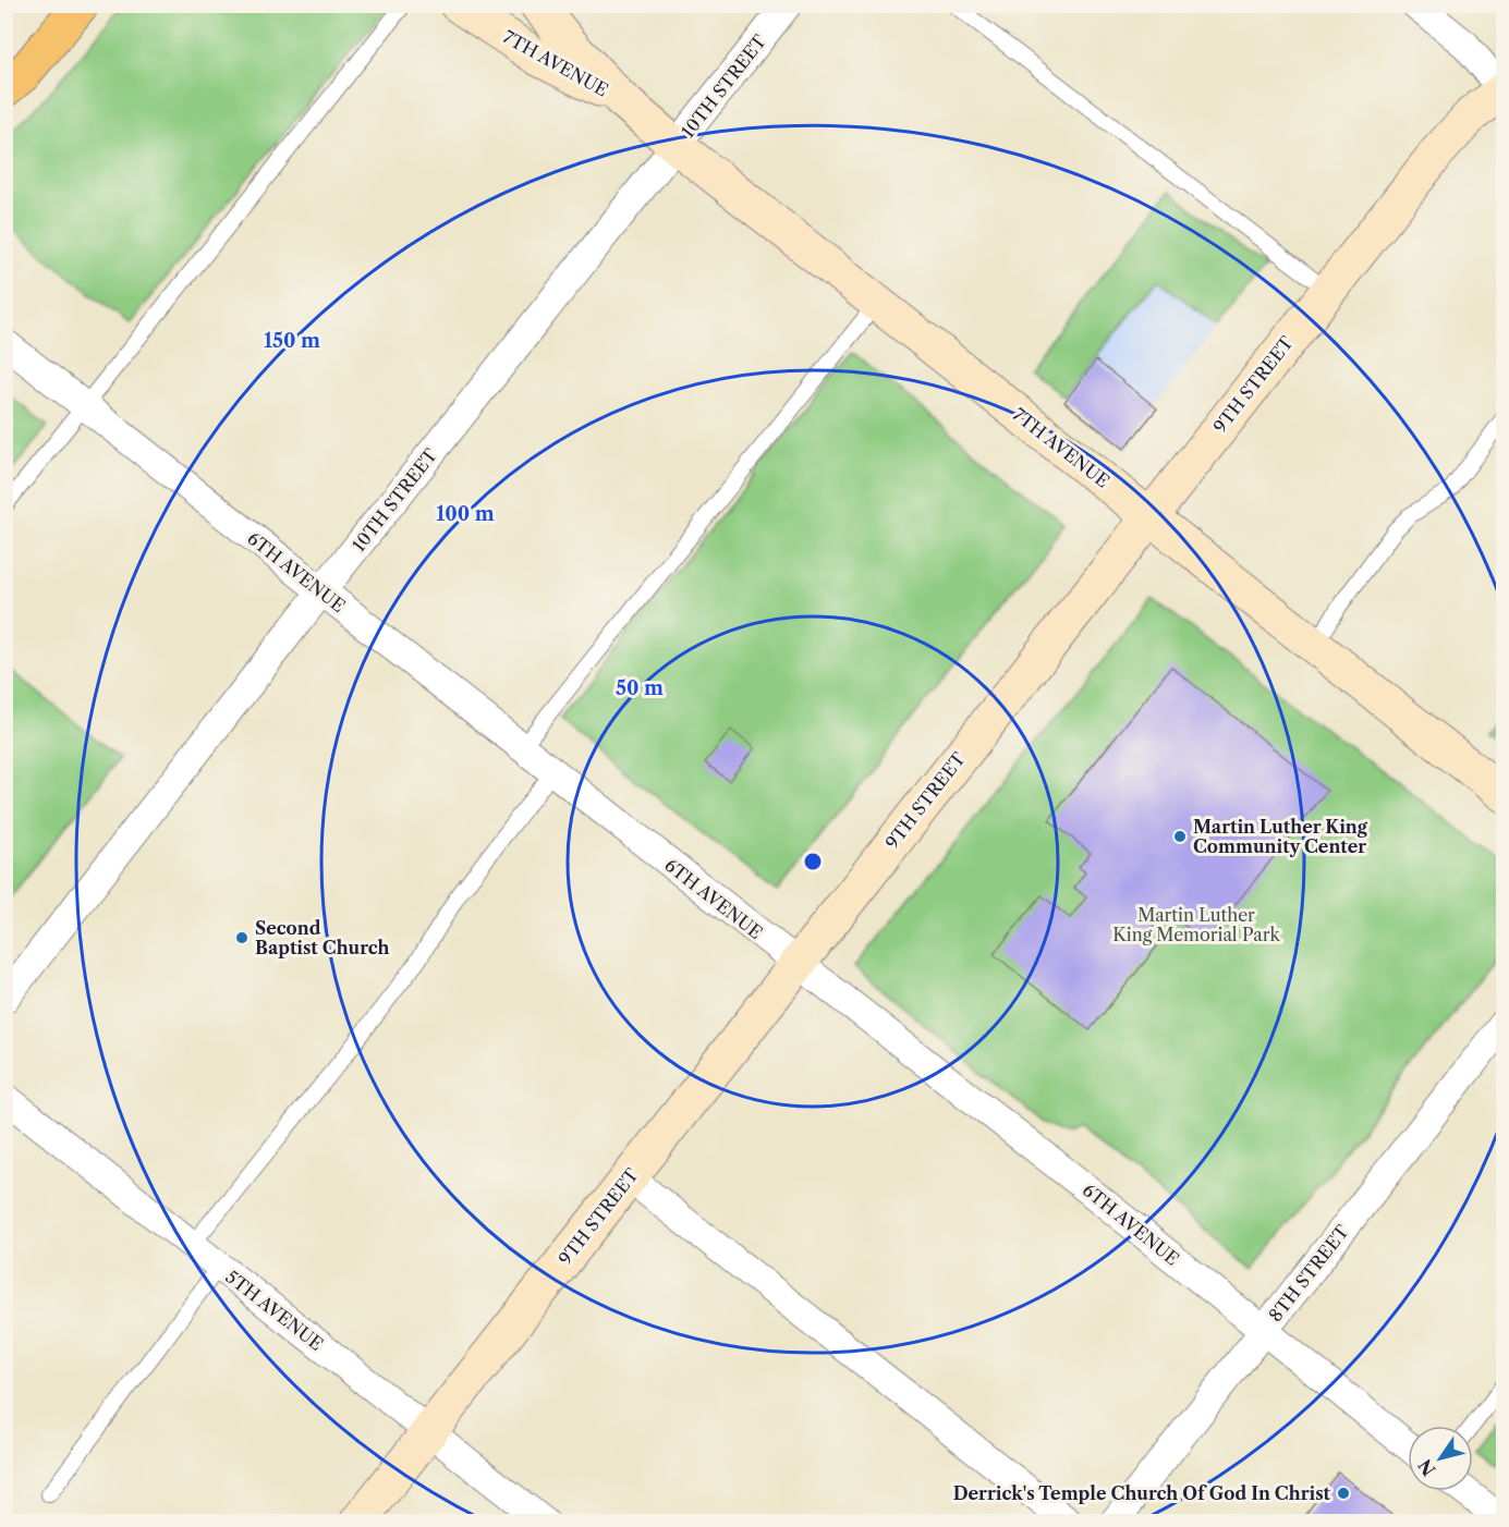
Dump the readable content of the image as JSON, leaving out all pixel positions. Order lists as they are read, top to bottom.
{
  "streets": {
    "street": [
      "7TH AVENUE",
      "10TH STREET",
      "9TH STREET",
      "6TH AVENUE",
      "8TH STREET",
      "5TH AVENUE"
    ]
  },
  "crossings": [
    ["7TH AVENUE", "10TH STREET"],
    ["7TH AVENUE", "9TH STREET"],
    ["10TH STREET", "6TH AVENUE"],
    ["9TH STREET", "6TH AVENUE"],
    ["9TH STREET", "5TH AVENUE"],
    ["6TH AVENUE", "8TH STREET"]
  ],
  "parks": ["Martin Luther King Memorial Park"],
  "places": ["Martin Luther King Community Center", "Second Baptist Church", "Derrick's Temple Church Of God In Christ"],
  "north": "bottom left",
  "rings": ["150 m", "100 m", "50 m"]
}
